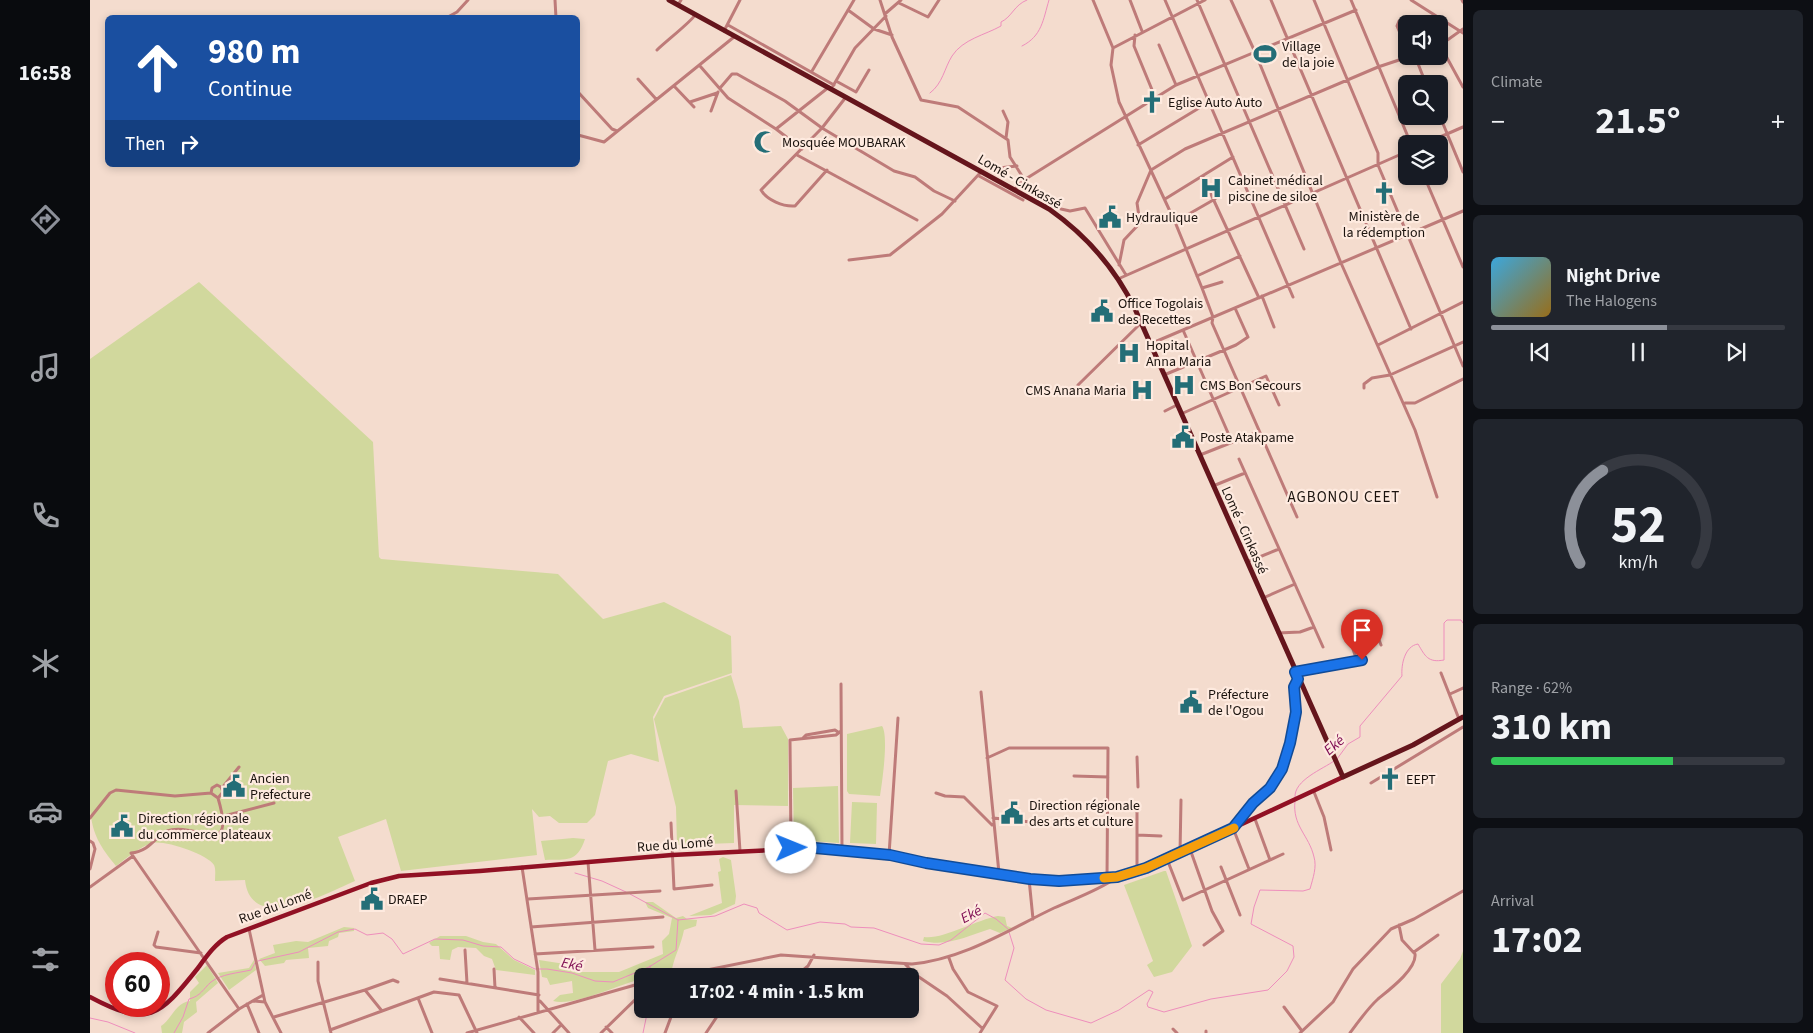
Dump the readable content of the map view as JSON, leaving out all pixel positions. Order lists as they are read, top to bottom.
{
  "streets": {
    "highway": ["Lomé - Cinkassé"],
    "main road": ["Rue du Lomé"]
  },
  "crossings": [
    ["Lomé - Cinkassé", "Rue du Lomé"]
  ],
  "districts": ["AGBONOU CEET"],
  "water": ["Eké"],
  "places": {
    "sports": ["Village de la joie"],
    "church": ["Eglise Auto Auto", "Ministère de la rédemption", "EEPT"],
    "mosque": ["Mosquée MOUBARAK"],
    "hospital": [
      "Cabinet médical piscine de siloe",
      "Hopital Anna Maria",
      "CMS Bon Secours",
      "CMS Anana Maria"
    ],
    "public building": [
      "Hydraulique",
      "Office Togolais des Recettes",
      "Poste Atakpame",
      "Préfecture de l'Ogou",
      "Ancien Prefecture",
      "Direction régionale des arts et culture",
      "Direction régionale du commerce plateaux",
      "DRAEP"
    ]
  },
  "page": {
    "tabs": "16:58",
    "tile": [
      "Climate",
      ["Range · 62%", "310 km"],
      ["Arrival", "17:02"]
    ],
    "turn": ["980 m", "Continue"],
    "heat": ["−", "21.5°", "+"],
    "then": "Then",
    "song": ["Night Drive", "The Halogens"],
    "limit": "60",
    "trip": "17:02 · 4 min · 1.5 km",
    "gauge": ["52", "km/h"]
  }
}
